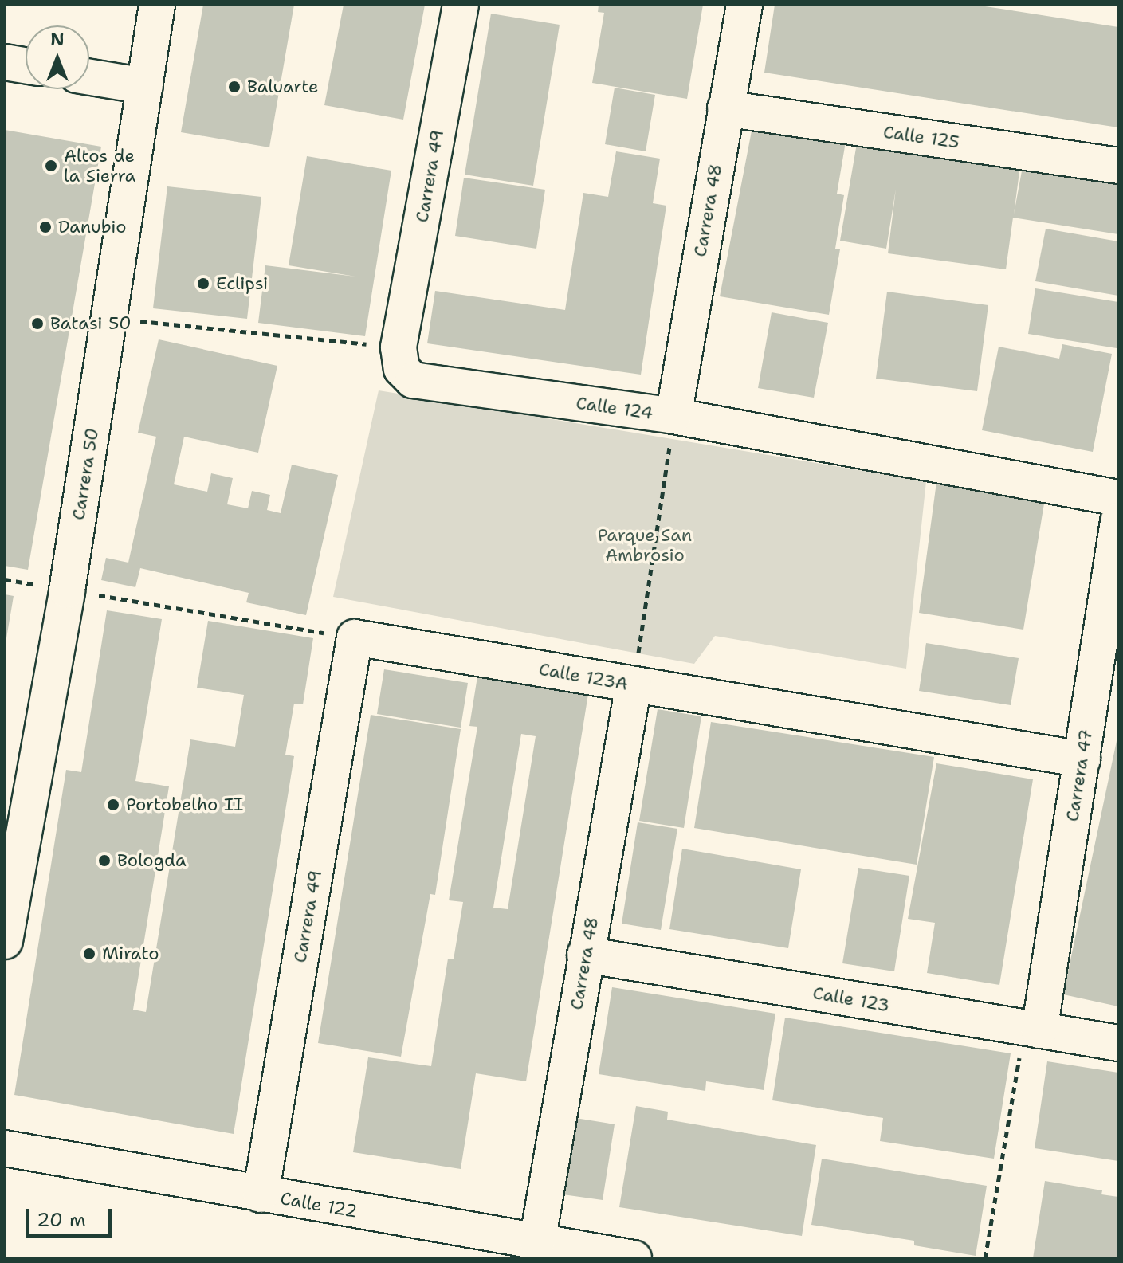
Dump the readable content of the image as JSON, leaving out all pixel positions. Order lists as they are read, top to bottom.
{
  "streets": {
    "street": [
      "Calle 125",
      "Carrera 49",
      "Carrera 48",
      "Calle 124",
      "Carrera 50",
      "Calle 123A",
      "Carrera 47",
      "Calle 123",
      "Calle 122"
    ]
  },
  "crossings": [
    ["Calle 125", "Carrera 48"],
    ["Carrera 49", "Calle 124"],
    ["Carrera 49", "Calle 123A"],
    ["Carrera 49", "Calle 122"],
    ["Carrera 48", "Calle 124"],
    ["Carrera 48", "Calle 123A"],
    ["Carrera 48", "Calle 123"],
    ["Carrera 48", "Calle 122"],
    ["Calle 123A", "Carrera 47"],
    ["Carrera 47", "Calle 123"]
  ],
  "parks": ["Parque San Ambrosio"],
  "places": [
    "Baluarte",
    "Altos de la Sierra",
    "Danubio",
    "Eclipsi",
    "Batasi 50",
    "Portobelho II",
    "Bologda",
    "Mirato"
  ],
  "scale_bar": "20 m",
  "north": "top"
}
